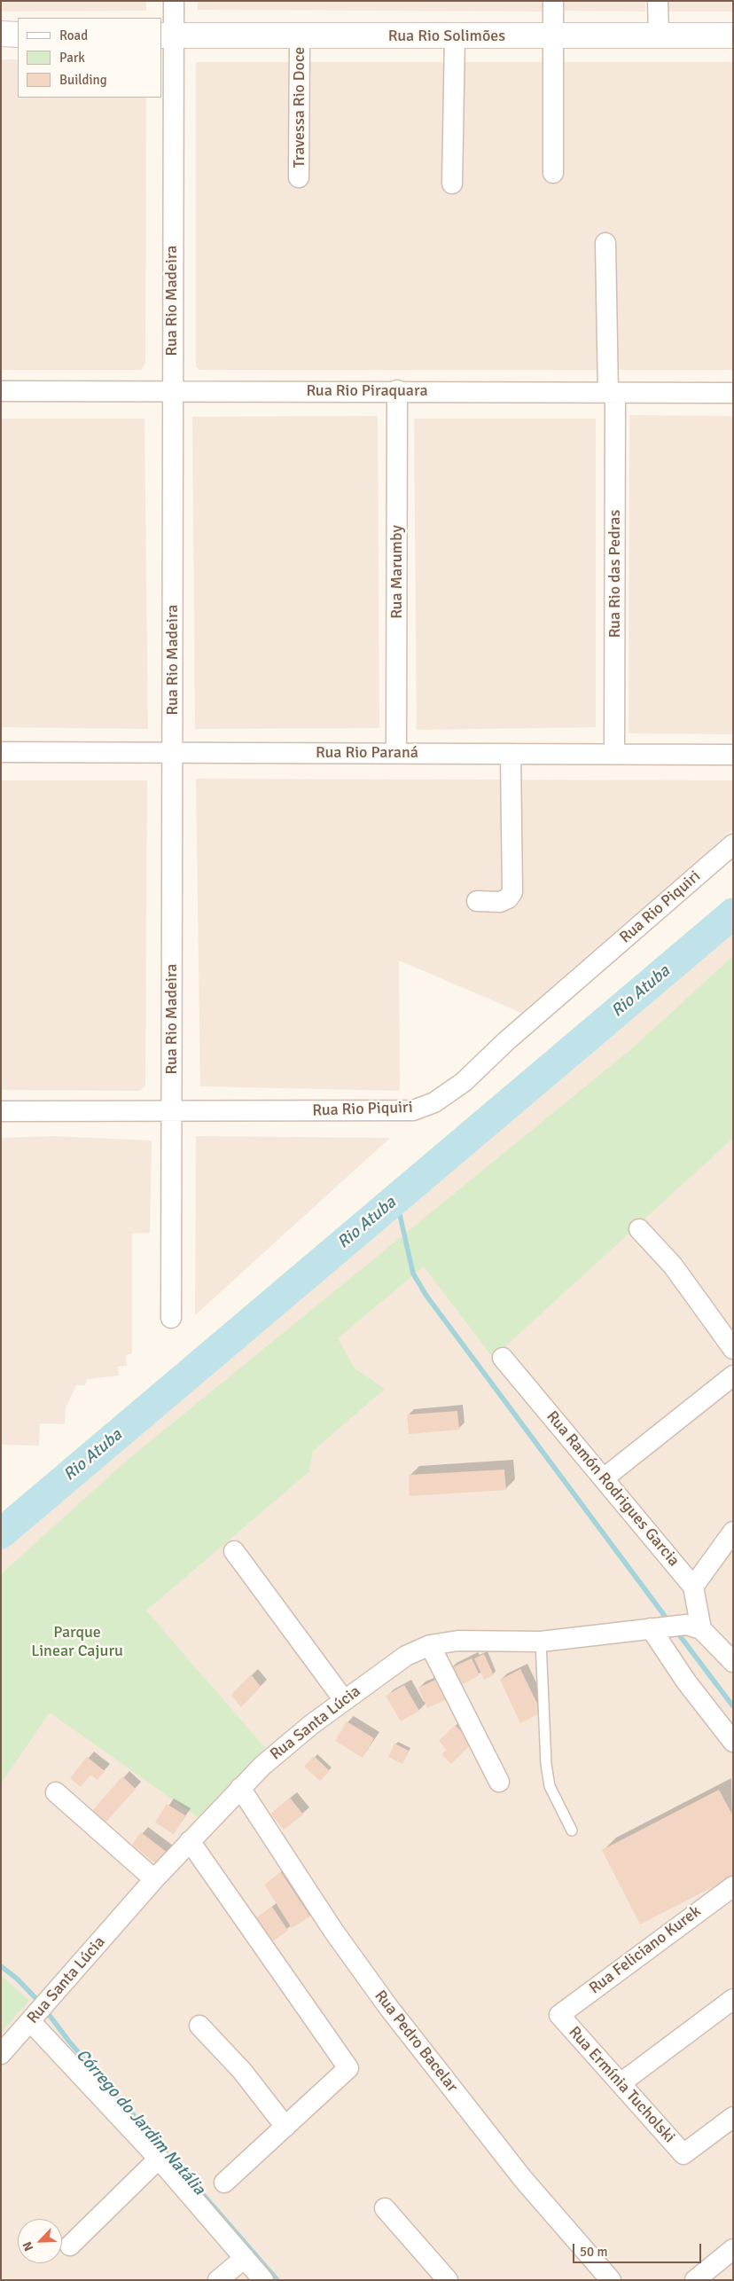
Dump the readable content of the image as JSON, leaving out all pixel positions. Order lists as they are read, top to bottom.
{
  "streets": {
    "street": [
      "Rua Rio Solimões",
      "Travessa Rio Doce",
      "Rua Rio Madeira",
      "Rua Rio Piraquara",
      "Rua Marumby",
      "Rua Rio das Pedras",
      "Rua Rio Paraná",
      "Rua Rio Piquiri",
      "Rua Ramón Rodrigues Garcia",
      "Rua Santa Lúcia",
      "Rua Feliciano Kurek",
      "Rua Pedro Bacelar",
      "Rua Ermínia Tucholski"
    ]
  },
  "crossings": [
    ["Rua Rio Solimões", "Travessa Rio Doce"],
    ["Rua Rio Solimões", "Rua Rio Madeira"],
    ["Rua Rio Madeira", "Rua Rio Piraquara"],
    ["Rua Rio Madeira", "Rua Rio Paraná"],
    ["Rua Rio Madeira", "Rua Rio Piquiri"],
    ["Rua Rio Piraquara", "Rua Marumby"],
    ["Rua Rio Piraquara", "Rua Rio das Pedras"],
    ["Rua Marumby", "Rua Rio Paraná"],
    ["Rua Rio das Pedras", "Rua Rio Paraná"],
    ["Rua Ramón Rodrigues Garcia", "Rua Santa Lúcia"],
    ["Rua Santa Lúcia", "Rua Pedro Bacelar"],
    ["Rua Feliciano Kurek", "Rua Ermínia Tucholski"]
  ],
  "water": ["Rio Atuba", "Córrego do Jardim Natália"],
  "parks": ["Parque Linear Cajuru"],
  "legend": ["Road", "Park", "Building"],
  "scale_bar": "50 m",
  "north": "bottom left"
}
